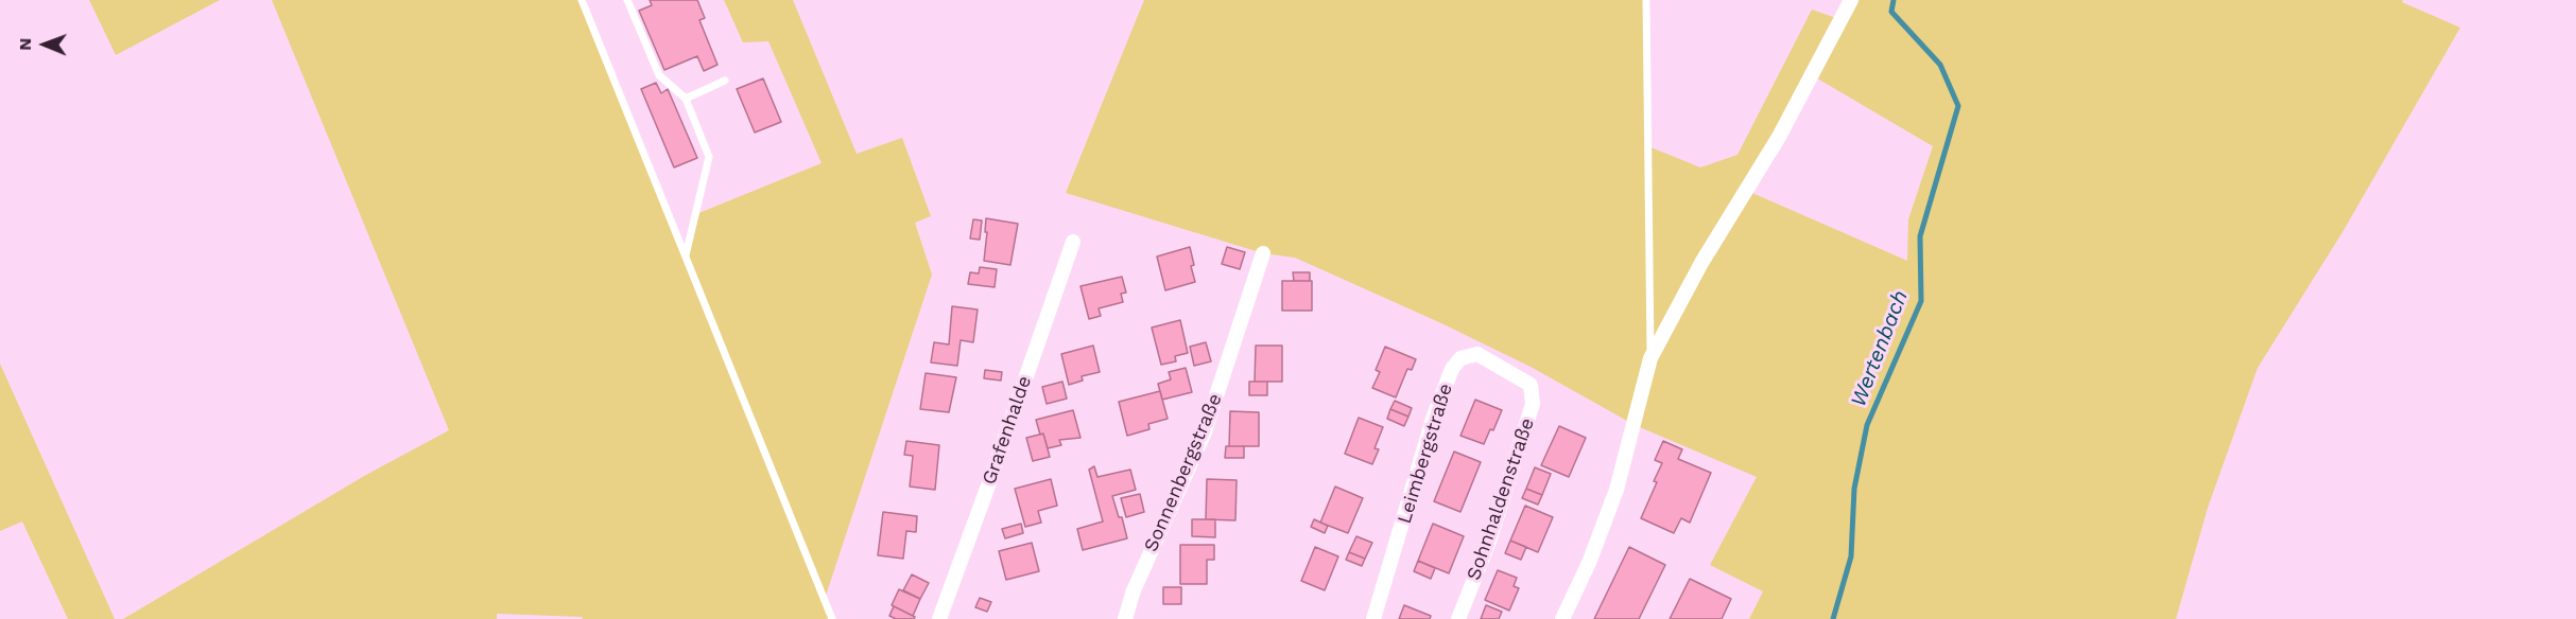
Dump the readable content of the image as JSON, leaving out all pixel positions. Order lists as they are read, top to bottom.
{
  "streets": {
    "street": [
      "Grafenhalde",
      "Leimbergstraße",
      "Sonnenbergstraße",
      "Sohnhaldenstraße"
    ]
  },
  "crossings": [
    ["Leimbergstraße", "Sohnhaldenstraße"]
  ],
  "water": ["Wertenbach"],
  "north": "left"
}
